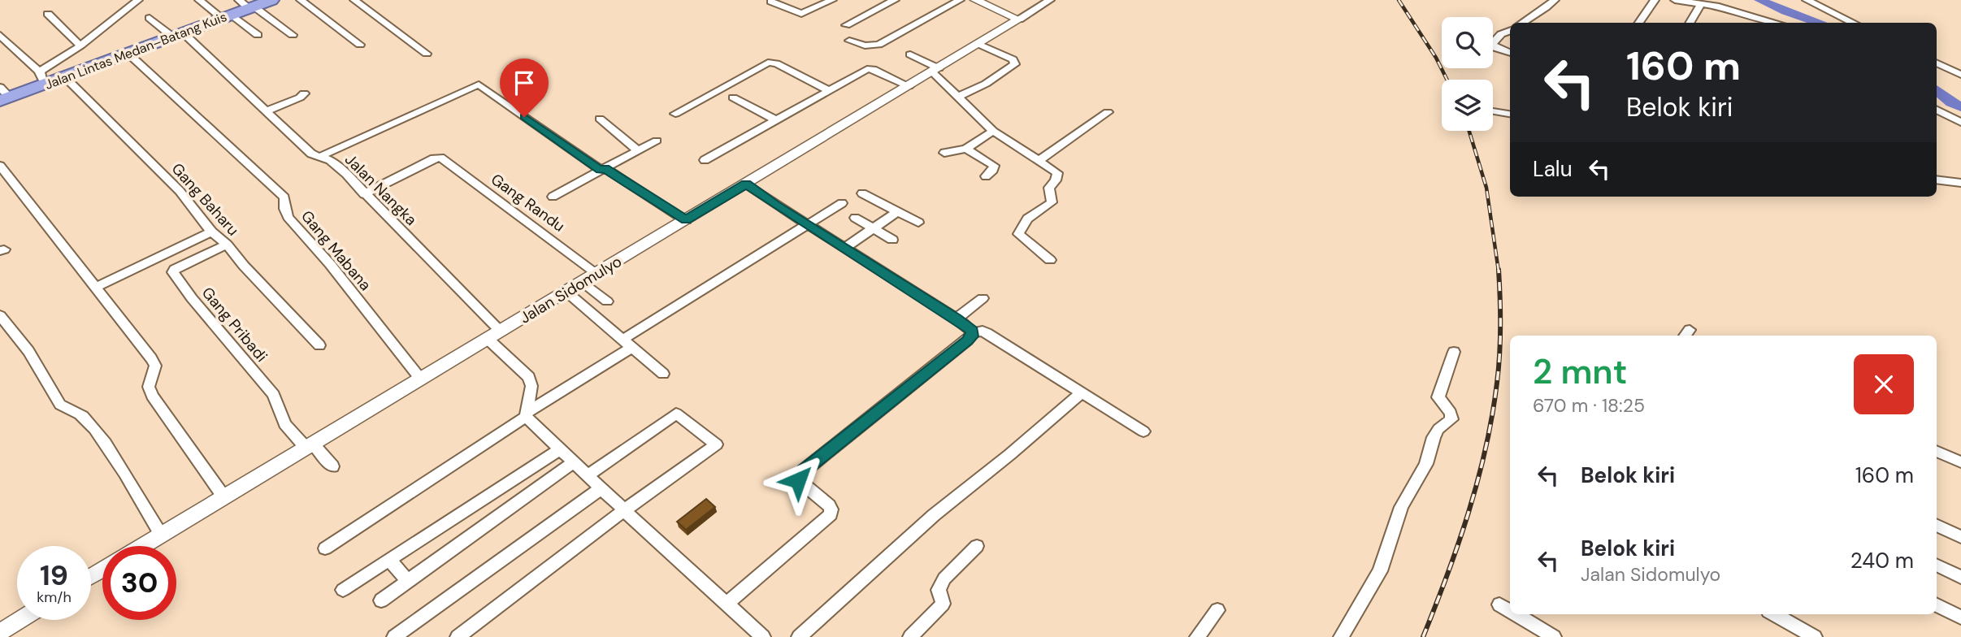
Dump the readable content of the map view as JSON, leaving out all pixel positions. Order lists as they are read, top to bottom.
{
  "streets": {
    "highway": ["Jalan Lintas Medan–Batang Kuis"],
    "street": [
      "Jalan Nangka",
      "Gang Baharu",
      "Gang Randu",
      "Gang Mabana",
      "Jalan Sidomulyo",
      "Gang Pribadi"
    ]
  },
  "crossings": [
    ["Jalan Lintas Medan–Batang Kuis", "Jalan Nangka"],
    ["Jalan Lintas Medan–Batang Kuis", "Gang Baharu"],
    ["Jalan Lintas Medan–Batang Kuis", "Gang Mabana"],
    ["Jalan Nangka", "Gang Randu"],
    ["Jalan Nangka", "Jalan Sidomulyo"],
    ["Gang Baharu", "Gang Pribadi"],
    ["Gang Randu", "Jalan Sidomulyo"],
    ["Gang Mabana", "Jalan Sidomulyo"],
    ["Jalan Sidomulyo", "Gang Pribadi"]
  ],
  "page": {
    "turn": ["160 m", "Belok kiri"],
    "then": "Lalu",
    "heading": ["2 mnt", "670 m · 18:25"],
    "list": [
      {
        "name": "Belok kiri",
        "value": "160 m"
      },
      {
        "name": "Belok kiri",
        "note": "Jalan Sidomulyo",
        "value": "240 m"
      }
    ],
    "speed": "19 km/h",
    "limit": "30"
  }
}
